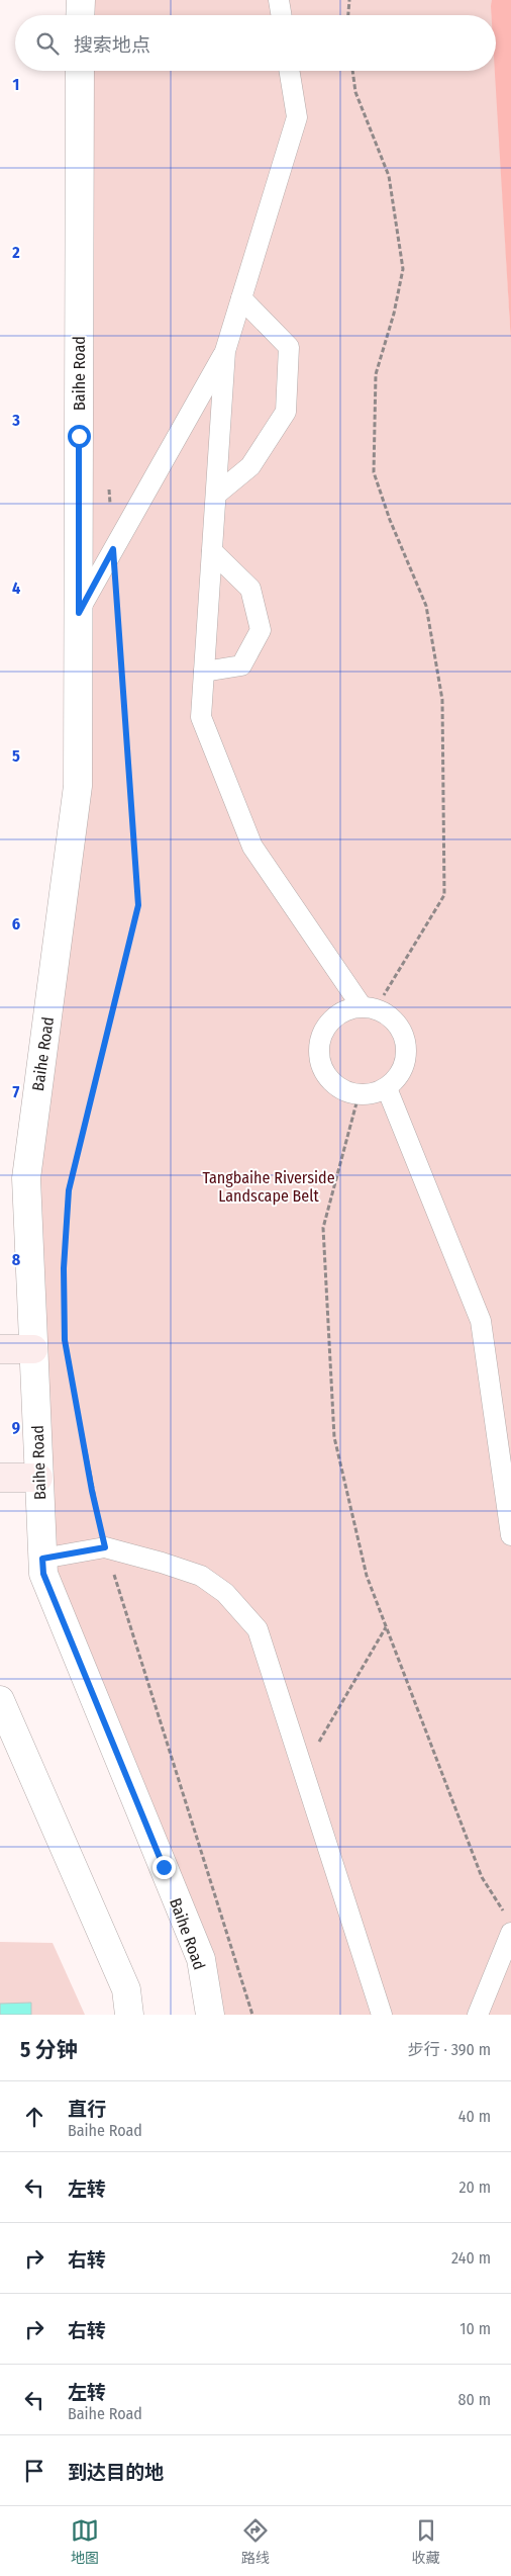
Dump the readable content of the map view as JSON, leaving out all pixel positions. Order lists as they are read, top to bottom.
{
  "streets": {
    "street": ["Baihe Road"]
  },
  "parks": ["Tangbaihe Riverside Landscape Belt"],
  "page": {
    "search": "搜索地点",
    "heading": ["5 分钟", "步行 · 390 m"],
    "list": [
      ["直行", "Baihe Road", "40 m"],
      ["左转", "20 m"],
      ["右转", "240 m"],
      ["右转", "10 m"],
      ["左转", "Baihe Road", "80 m"],
      "到达目的地"
    ],
    "nav": ["地图", "路线", "收藏"]
  },
  "grid": {
    "rows": [
      "1",
      "2",
      "3",
      "4",
      "5",
      "6",
      "7",
      "8",
      "9"
    ]
  }
}
